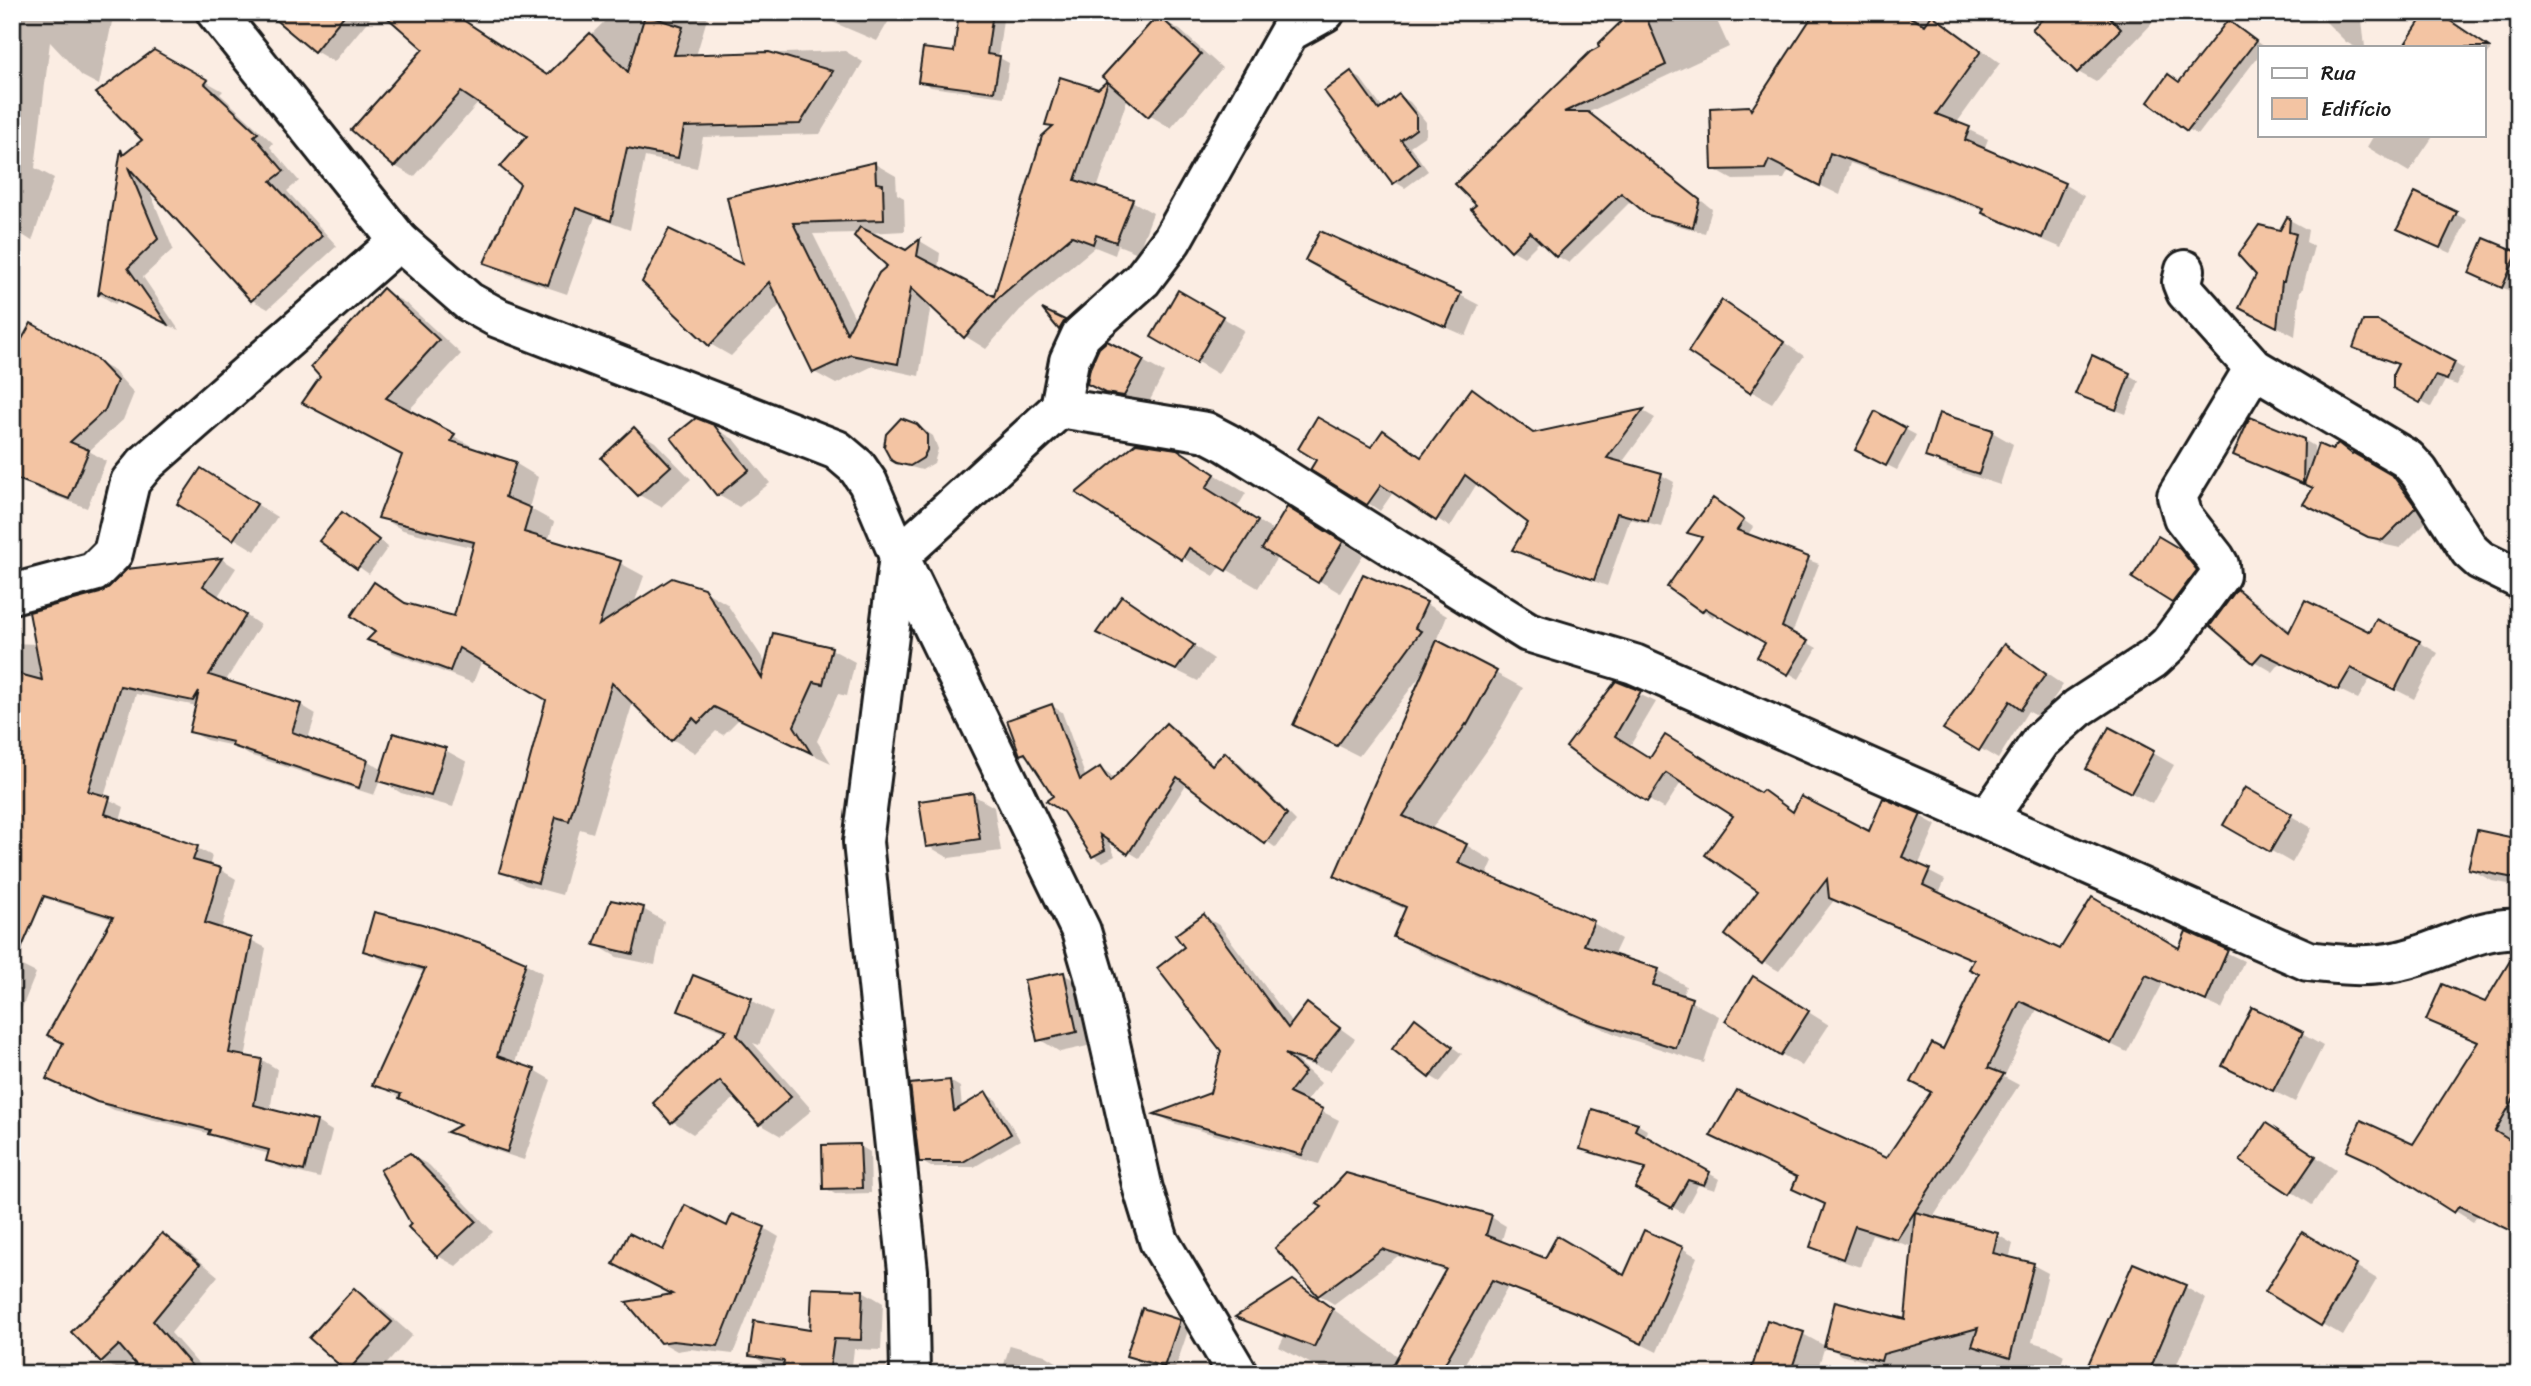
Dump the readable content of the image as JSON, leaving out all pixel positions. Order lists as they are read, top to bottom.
{
  "legend": ["Rua", "Edifício"]
}
